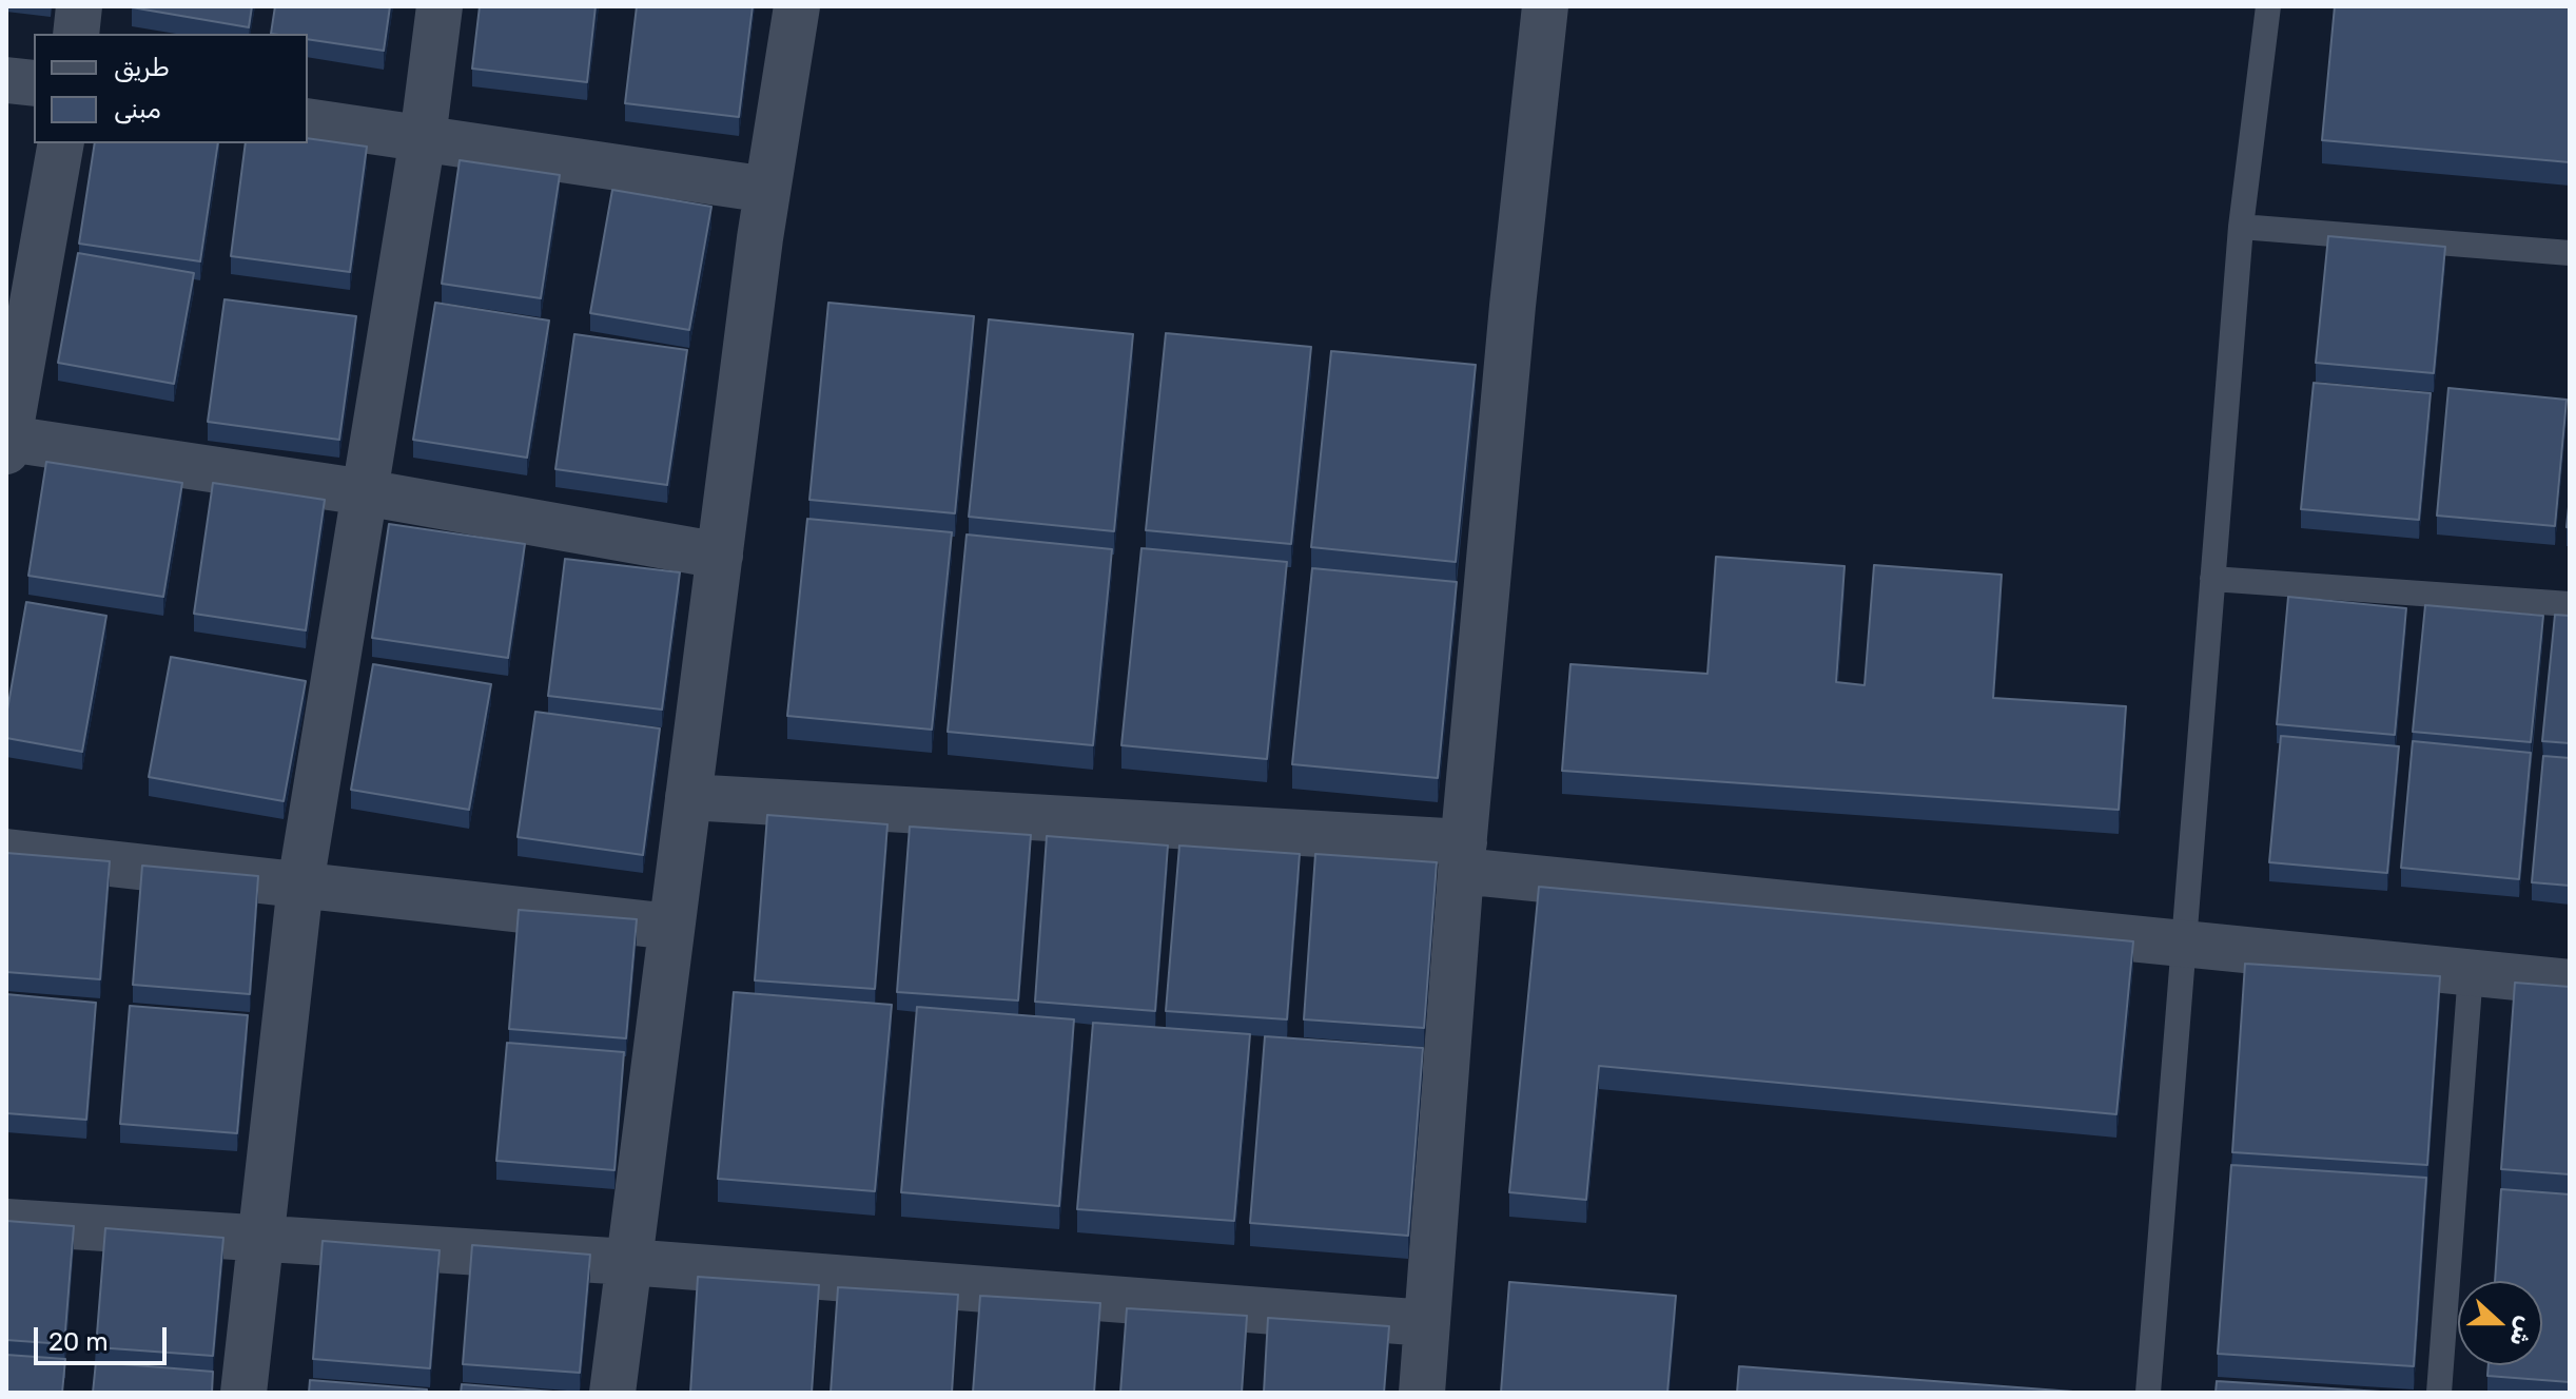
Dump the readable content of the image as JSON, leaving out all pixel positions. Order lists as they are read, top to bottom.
{
  "legend": ["طريق", "مبنى"],
  "scale_bar": "20 m",
  "north": "right"
}
